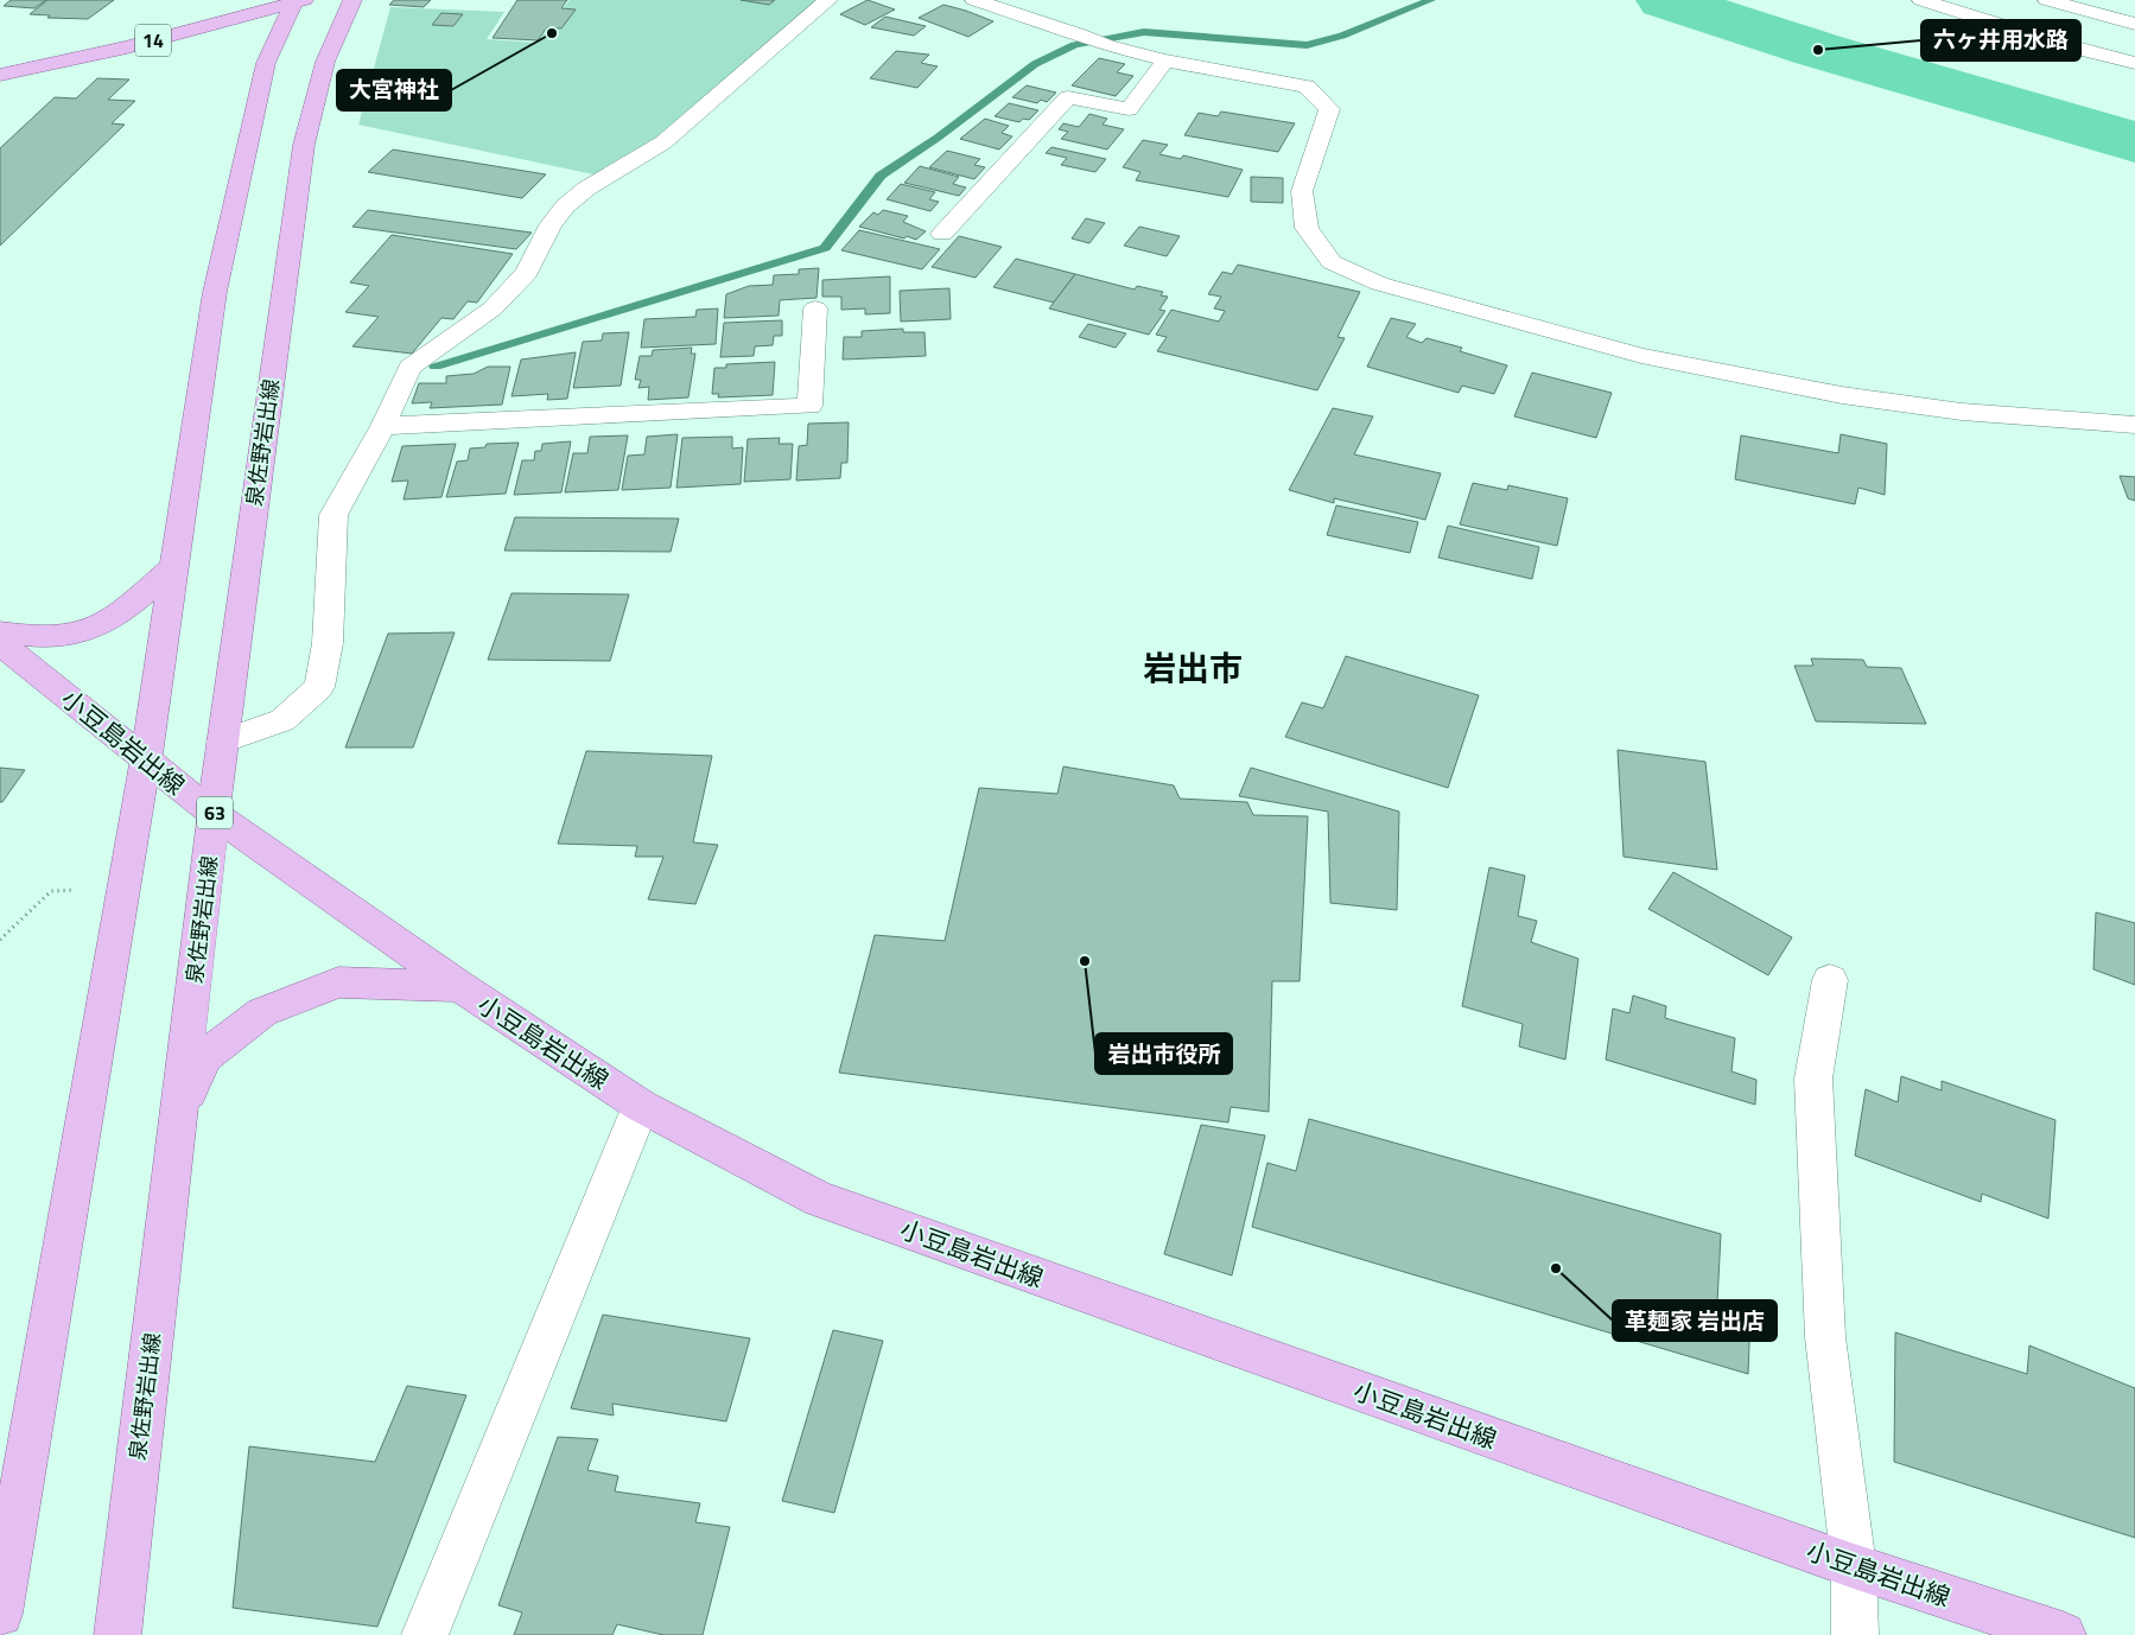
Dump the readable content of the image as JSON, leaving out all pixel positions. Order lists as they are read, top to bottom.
{
  "streets": {
    "main road": [
      "14",
      "泉佐野岩出線",
      "小豆島岩出線",
      "63"
    ]
  },
  "crossings": [
    ["泉佐野岩出線", "小豆島岩出線"]
  ],
  "districts": ["岩出市"],
  "places": [
    "大宮神社",
    "六ヶ井用水路",
    "岩出市役所",
    "革麺家 岩出店"
  ]
}
